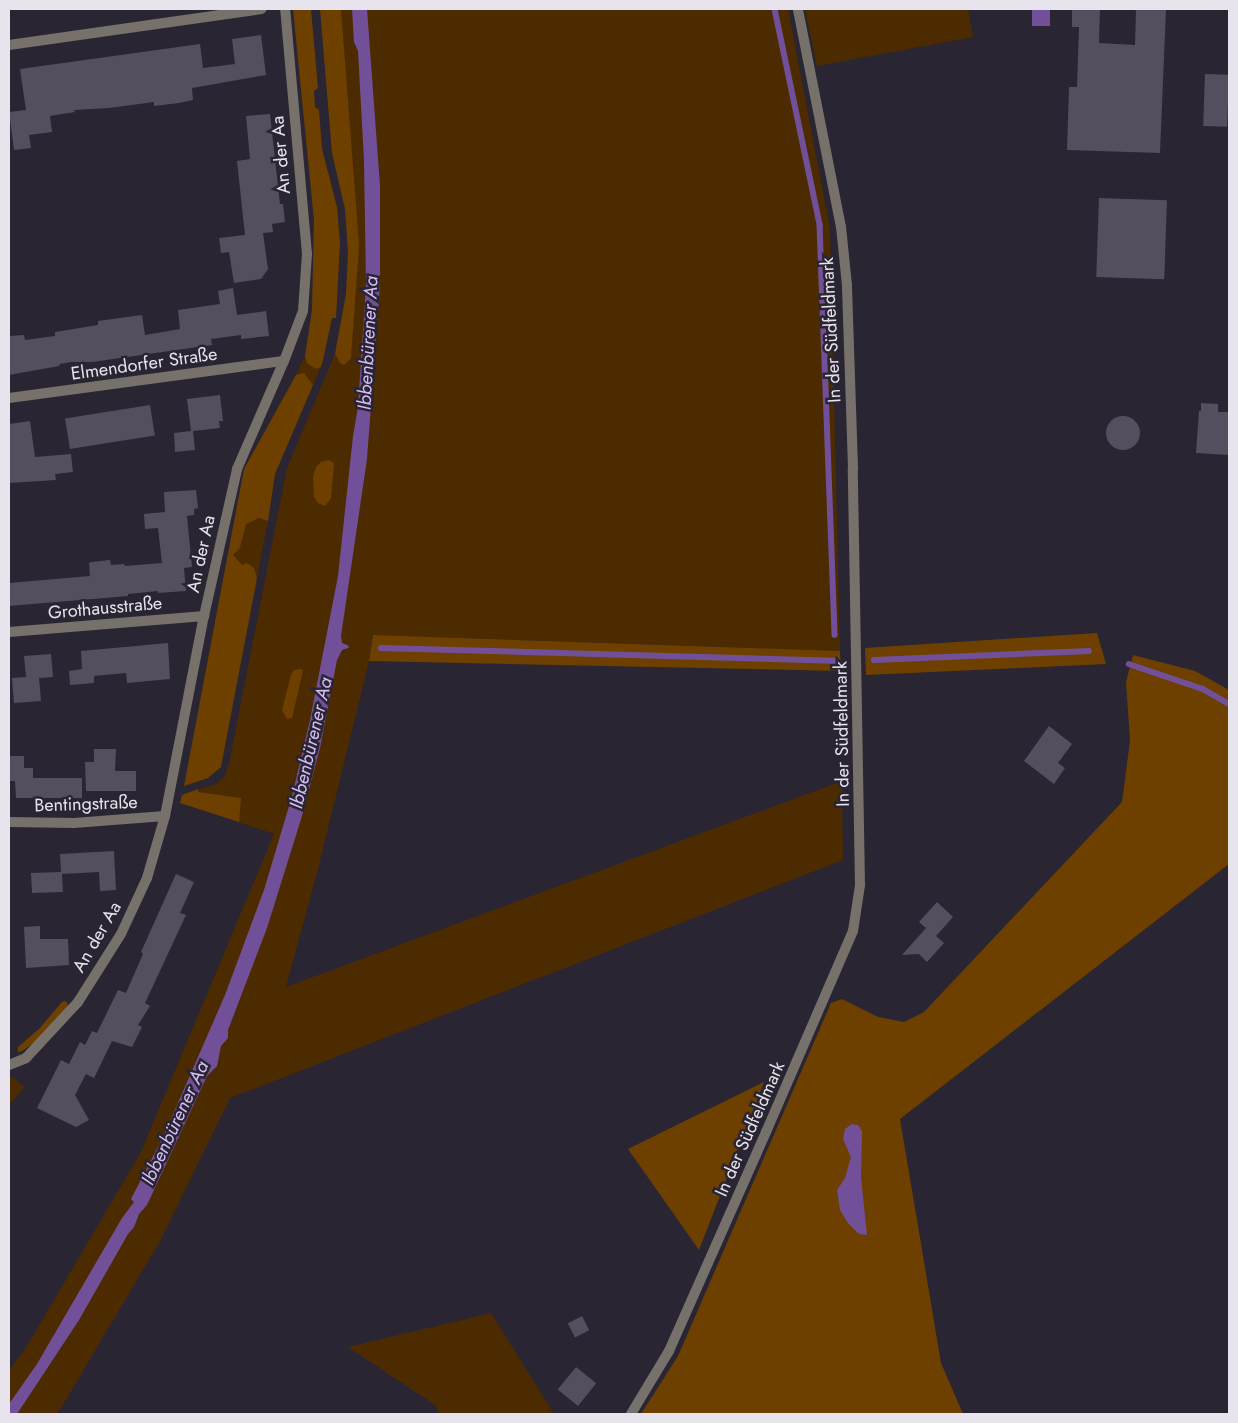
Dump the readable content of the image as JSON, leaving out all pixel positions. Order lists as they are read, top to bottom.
{
  "streets": {
    "street": [
      "An der Aa",
      "In der Südfeldmark",
      "Elmendorfer Straße",
      "Grothausstraße",
      "Bentingstraße"
    ]
  },
  "crossings": [
    ["An der Aa", "Elmendorfer Straße"],
    ["An der Aa", "Grothausstraße"],
    ["An der Aa", "Bentingstraße"]
  ],
  "water": ["Ibbenbürener Aa"]
}
